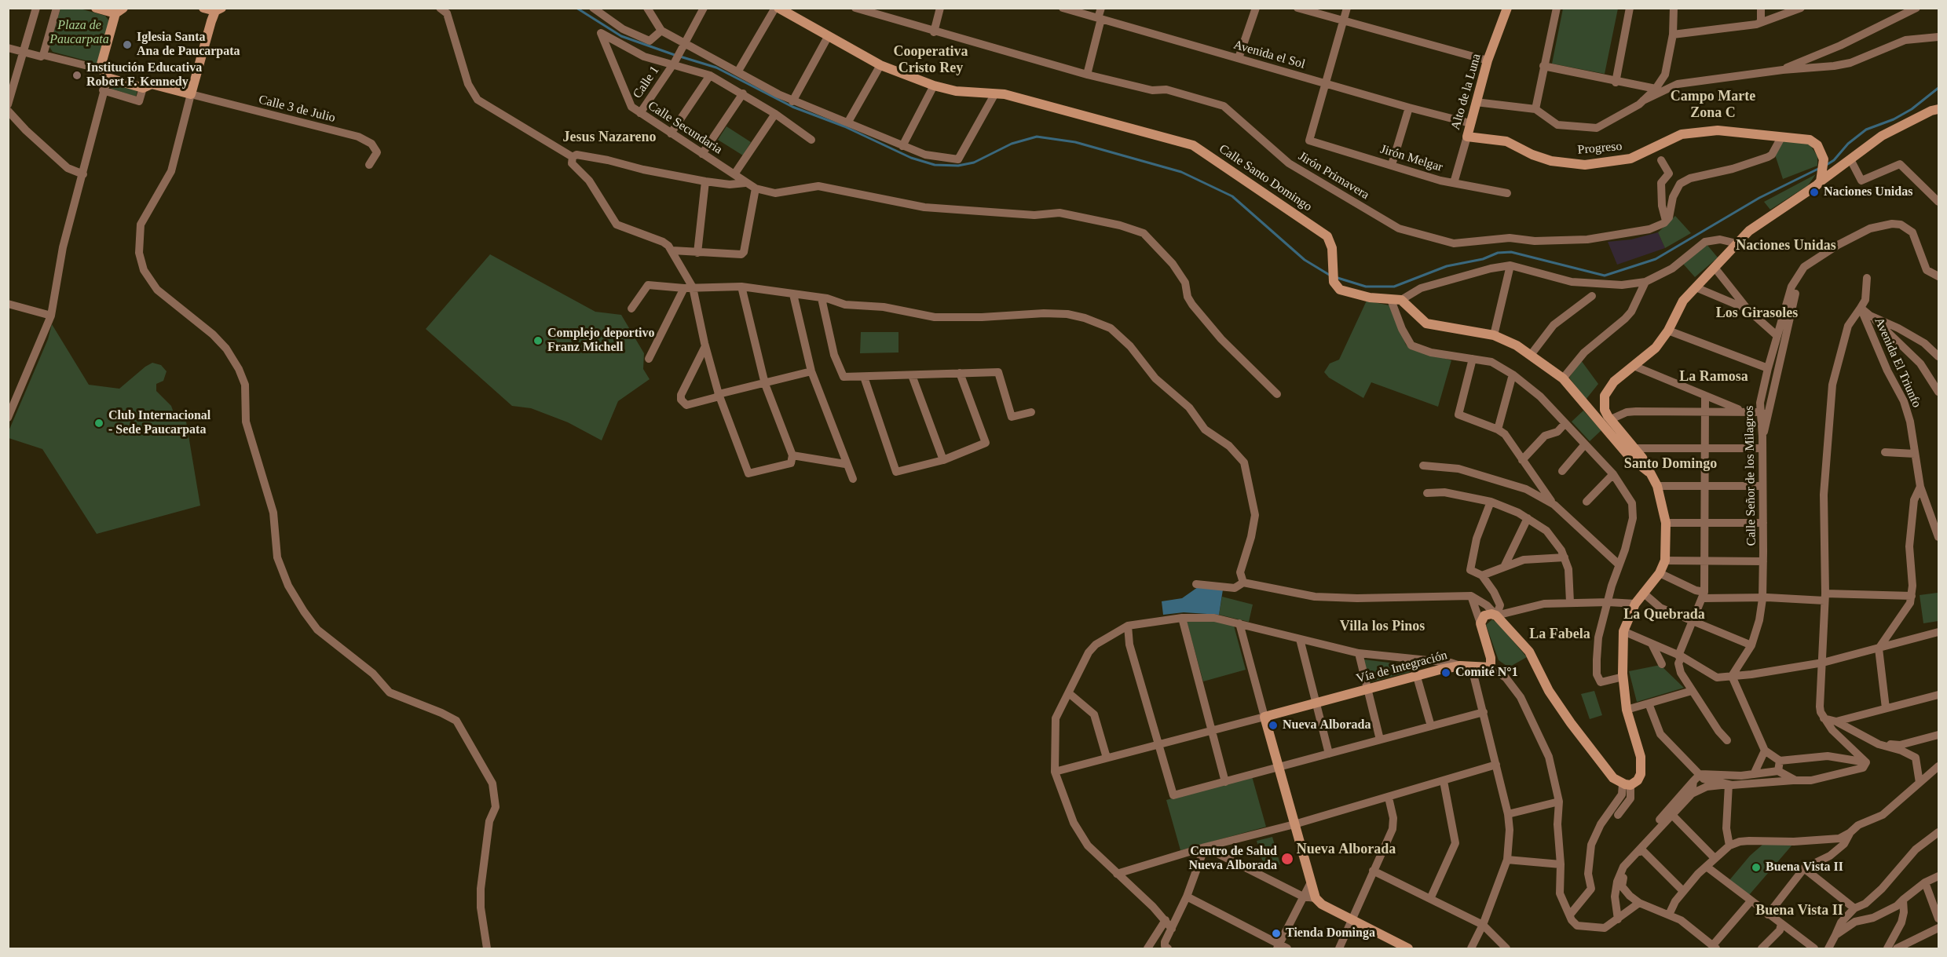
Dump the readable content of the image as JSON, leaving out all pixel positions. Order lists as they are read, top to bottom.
{
  "streets": {
    "main road": [
      "Alto de la Luna",
      "Progreso",
      "Calle Santo Domingo",
      "Vía de Integración"
    ],
    "street": [
      "Avenida el Sol",
      "Calle 1",
      "Calle 3 de Julio",
      "Calle Secundaria",
      "Jirón Melgar",
      "Jirón Primavera",
      "Avenida El Triunfo",
      "Calle Señor de los Milagros"
    ]
  },
  "crossings": [
    ["Avenida el Sol", "Alto de la Luna"],
    ["Avenida el Sol", "Jirón Melgar"],
    ["Calle 1", "Calle Secundaria"],
    ["Alto de la Luna", "Progreso"],
    ["Alto de la Luna", "Jirón Melgar"]
  ],
  "districts": [
    "Cooperativa Cristo Rey",
    "Campo Marte Zona C",
    "Jesus Nazareno",
    "Naciones Unidas",
    "Los Girasoles",
    "La Ramosa",
    "Santo Domingo",
    "La Quebrada",
    "Villa los Pinos",
    "La Fabela",
    "Nueva Alborada",
    "Buena Vista II"
  ],
  "parks": ["Plaza de Paucarpata"],
  "places": [
    "Iglesia Santa Ana de Paucarpata",
    "Institución Educativa Robert F. Kennedy",
    "Naciones Unidas",
    "Complejo deportivo Franz Michell",
    "Club Internacional - Sede Paucarpata",
    "Comité N°1",
    "Nueva Alborada",
    "Centro de Salud Nueva Alborada",
    "Buena Vista II",
    "Tienda Dominga"
  ]
}
